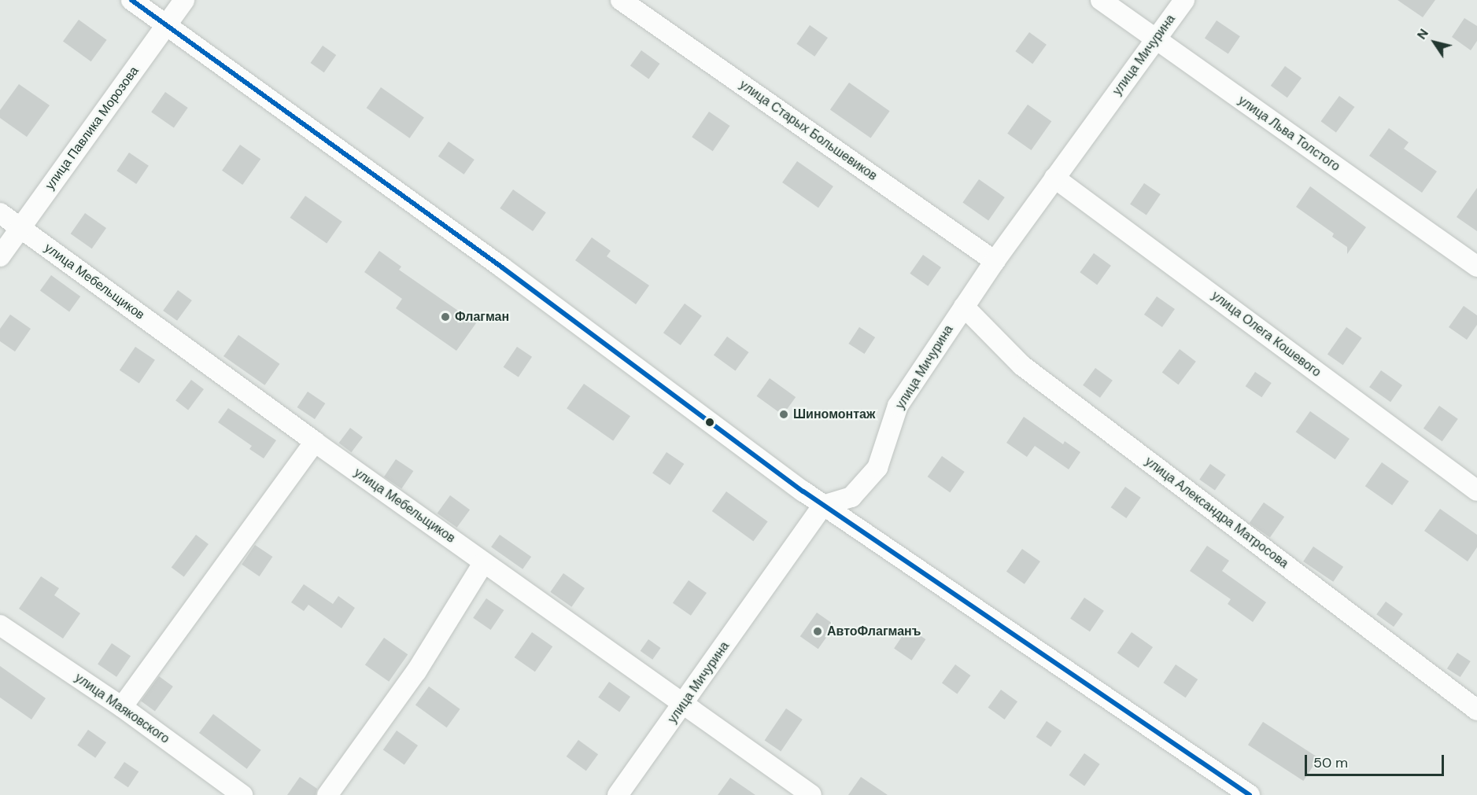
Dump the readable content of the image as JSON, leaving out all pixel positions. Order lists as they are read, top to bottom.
{
  "streets": {
    "street": [
      "улица Мичурина",
      "улица Павлика Морозова",
      "улица Старых Большевиков",
      "улица Льва Толстого",
      "улица Мебельщиков",
      "улица Олега Кошевого",
      "улица Александра Матросова",
      "улица Маяковского"
    ]
  },
  "crossings": [
    ["улица Мичурина", "улица Старых Большевиков"],
    ["улица Мичурина", "улица Льва Толстого"],
    ["улица Мичурина", "улица Мебельщиков"],
    ["улица Мичурина", "улица Олега Кошевого"],
    ["улица Мичурина", "улица Александра Матросова"],
    ["улица Павлика Морозова", "улица Мебельщиков"]
  ],
  "places": ["Флагман", "Шиномонтаж", "АвтоФлагманъ"],
  "scale_bar": "50 m",
  "north": "top left"
}
